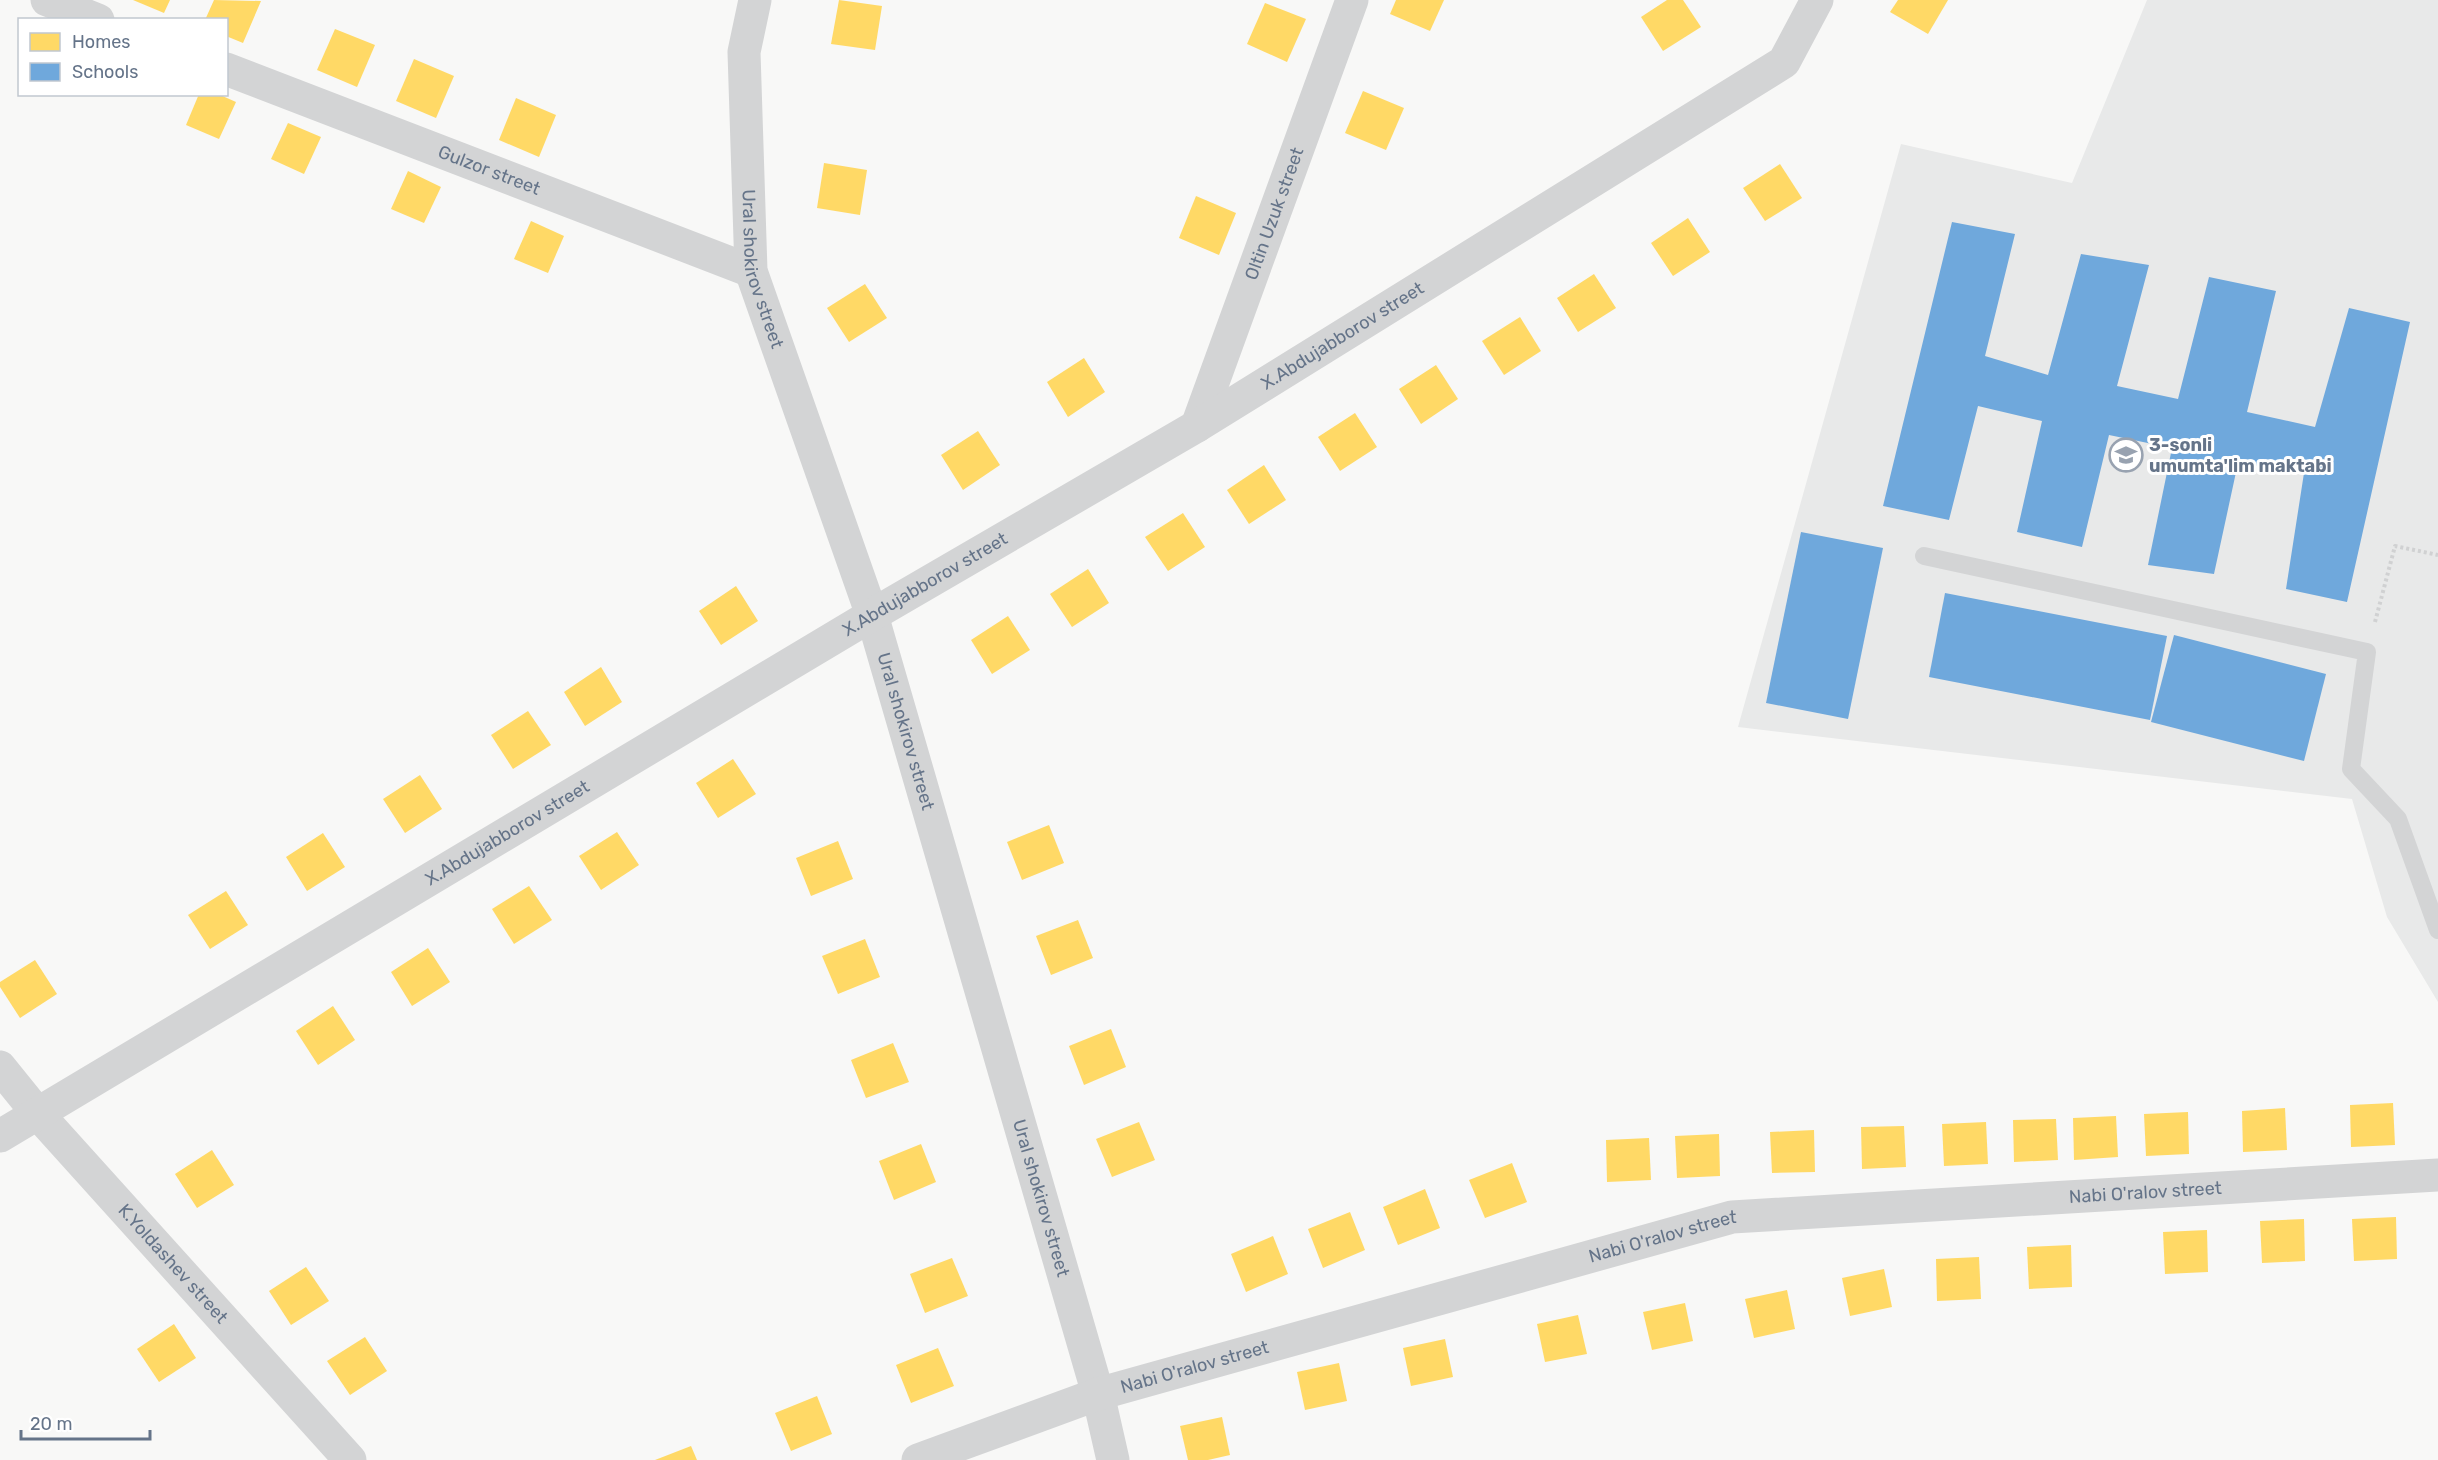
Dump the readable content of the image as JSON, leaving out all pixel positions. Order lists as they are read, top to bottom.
{
  "streets": {
    "street": [
      "Gulzor street",
      "Oltin Uzuk street",
      "Ural shokirov street",
      "X.Abdujabborov street",
      "Nabi O'ralov street",
      "K.Yoldashev street"
    ]
  },
  "crossings": [
    ["Gulzor street", "Ural shokirov street"],
    ["Oltin Uzuk street", "X.Abdujabborov street"],
    ["Ural shokirov street", "X.Abdujabborov street"],
    ["Ural shokirov street", "Nabi O'ralov street"],
    ["X.Abdujabborov street", "K.Yoldashev street"]
  ],
  "places": {
    "school or university": ["3-sonli umumta'lim maktabi"]
  },
  "legend": ["Homes", "Schools"],
  "scale_bar": "20 m"
}
